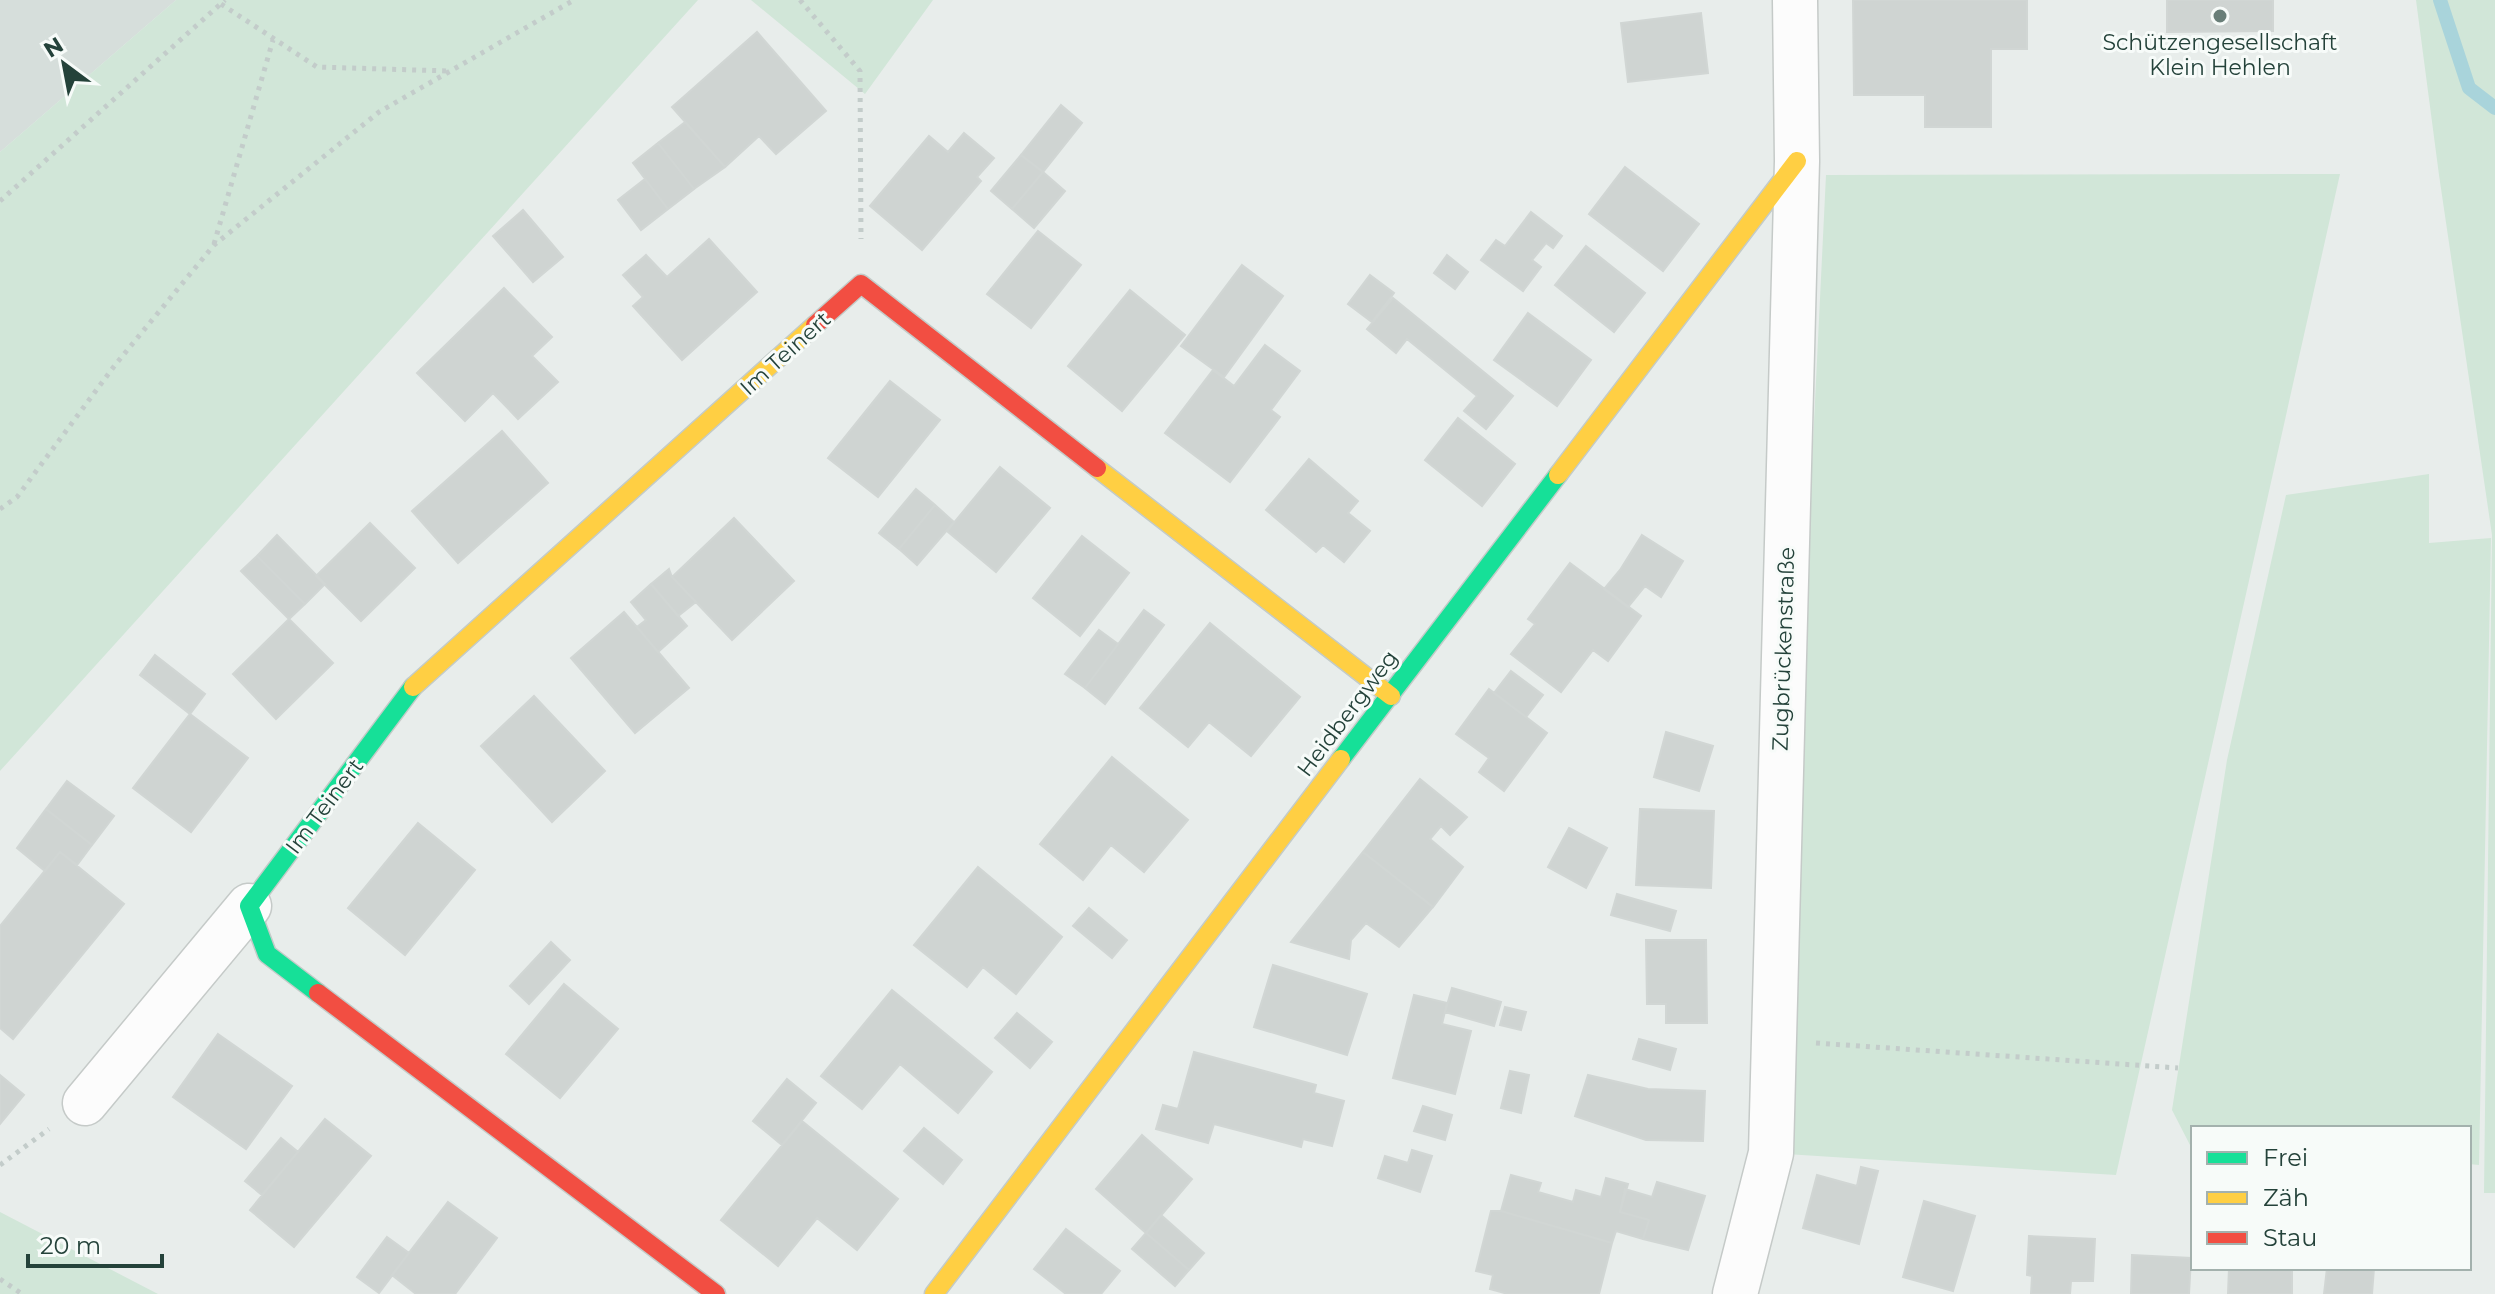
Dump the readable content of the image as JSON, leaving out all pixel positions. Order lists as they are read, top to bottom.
{
  "streets": {
    "street": ["Im Teinert", "Zugbrückenstraße", "Heidbergweg"]
  },
  "crossings": [
    ["Zugbrückenstraße", "Heidbergweg"]
  ],
  "places": ["Schützengesellschaft Klein Hehlen"],
  "legend": ["Frei", "Zäh", "Stau"],
  "scale_bar": "20 m",
  "north": "top left"
}
